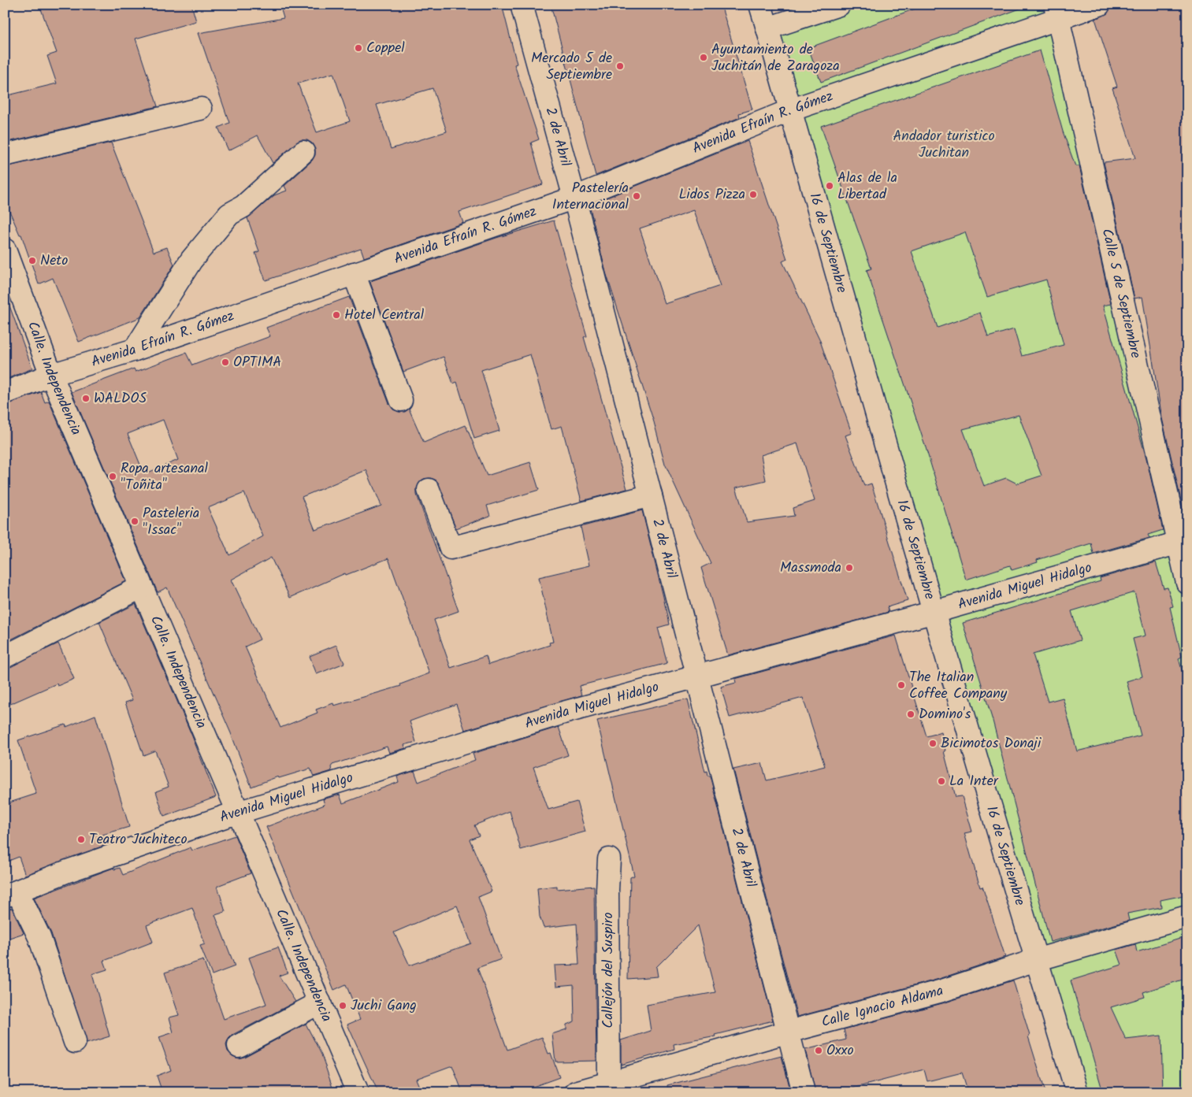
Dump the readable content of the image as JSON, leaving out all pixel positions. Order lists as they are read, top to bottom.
{
  "streets": {
    "street": [
      "Avenida Efraín R. Gómez",
      "2 de Abril",
      "16 de Septiembre",
      "Calle 5 de Septiembre",
      "Calle. Independencia",
      "Avenida Miguel Hidalgo",
      "Callejón del Suspiro",
      "Calle Ignacio Aldama"
    ]
  },
  "crossings": [
    ["Avenida Efraín R. Gómez", "2 de Abril"],
    ["Avenida Efraín R. Gómez", "16 de Septiembre"],
    ["Avenida Efraín R. Gómez", "Calle 5 de Septiembre"],
    ["Avenida Efraín R. Gómez", "Calle. Independencia"],
    ["2 de Abril", "Avenida Miguel Hidalgo"],
    ["2 de Abril", "Calle Ignacio Aldama"],
    ["16 de Septiembre", "Avenida Miguel Hidalgo"],
    ["16 de Septiembre", "Calle Ignacio Aldama"],
    ["Calle 5 de Septiembre", "Avenida Miguel Hidalgo"],
    ["Calle. Independencia", "Avenida Miguel Hidalgo"],
    ["Callejón del Suspiro", "Calle Ignacio Aldama"]
  ],
  "parks": ["Andador turistico Juchitan"],
  "places": [
    "Coppel",
    "Ayuntamiento de Juchitán de Zaragoza",
    "Mercado 5 de Septiembre",
    "Alas de la Libertad",
    "Lidos Pizza",
    "Pastelería Internacional",
    "Neto",
    "Hotel Central",
    "OPTIMA",
    "WALDOS",
    "Ropa artesanal \"Toñita\"",
    "Pasteleria \"Issac\"",
    "Massmoda",
    "The Italian Coffee Company",
    "Domino's",
    "Bicimotos Donaji",
    "La Inter",
    "Teatro Juchiteco",
    "Juchi Gang",
    "Oxxo"
  ]
}
